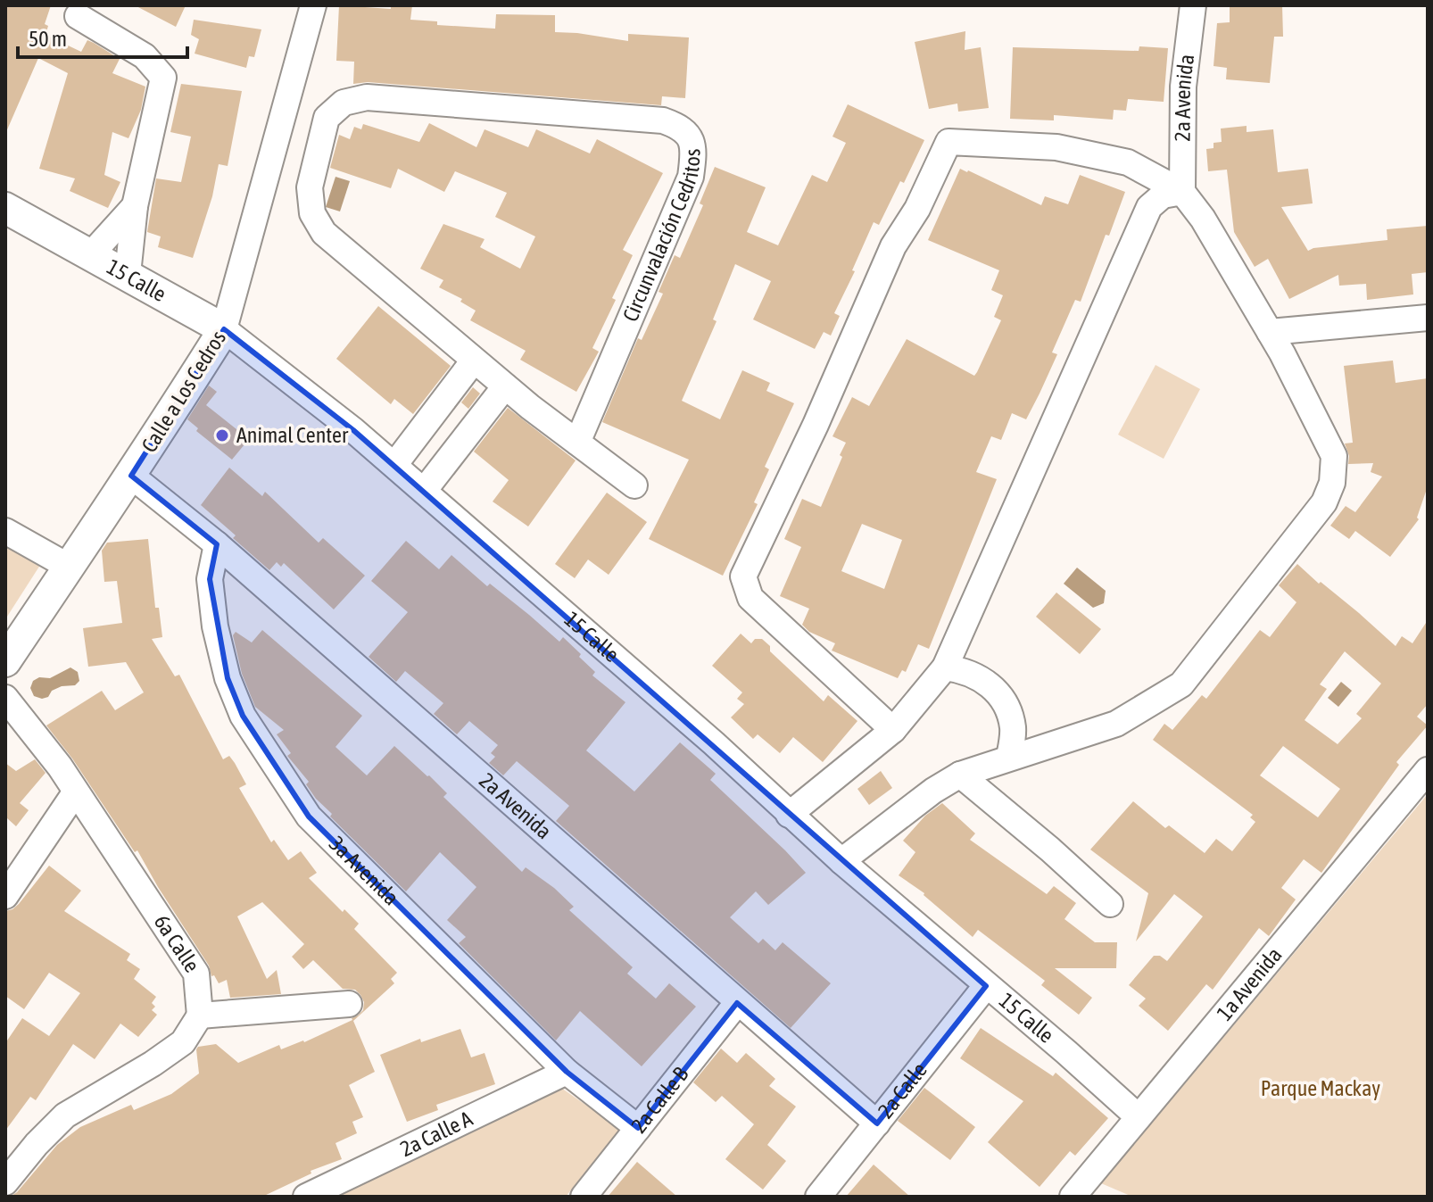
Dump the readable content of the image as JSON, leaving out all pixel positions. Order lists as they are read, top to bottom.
{
  "streets": {
    "street": [
      "2a Avenida",
      "Circunvalación Cedritos",
      "15 Calle",
      "Calle a Los Cedros",
      "3a Avenida",
      "6a Calle",
      "1a Avenida",
      "2a Calle",
      "2a Calle B",
      "2a Calle A"
    ]
  },
  "crossings": [
    ["2a Avenida", "Calle a Los Cedros"],
    ["2a Avenida", "3a Avenida"],
    ["2a Avenida", "2a Calle"],
    ["2a Avenida", "2a Calle B"],
    ["15 Calle", "Calle a Los Cedros"],
    ["15 Calle", "1a Avenida"],
    ["15 Calle", "2a Calle"],
    ["3a Avenida", "2a Calle B"],
    ["3a Avenida", "2a Calle A"]
  ],
  "parks": ["Parque Mackay"],
  "places": ["Animal Center"],
  "scale_bar": "50 m"
}
